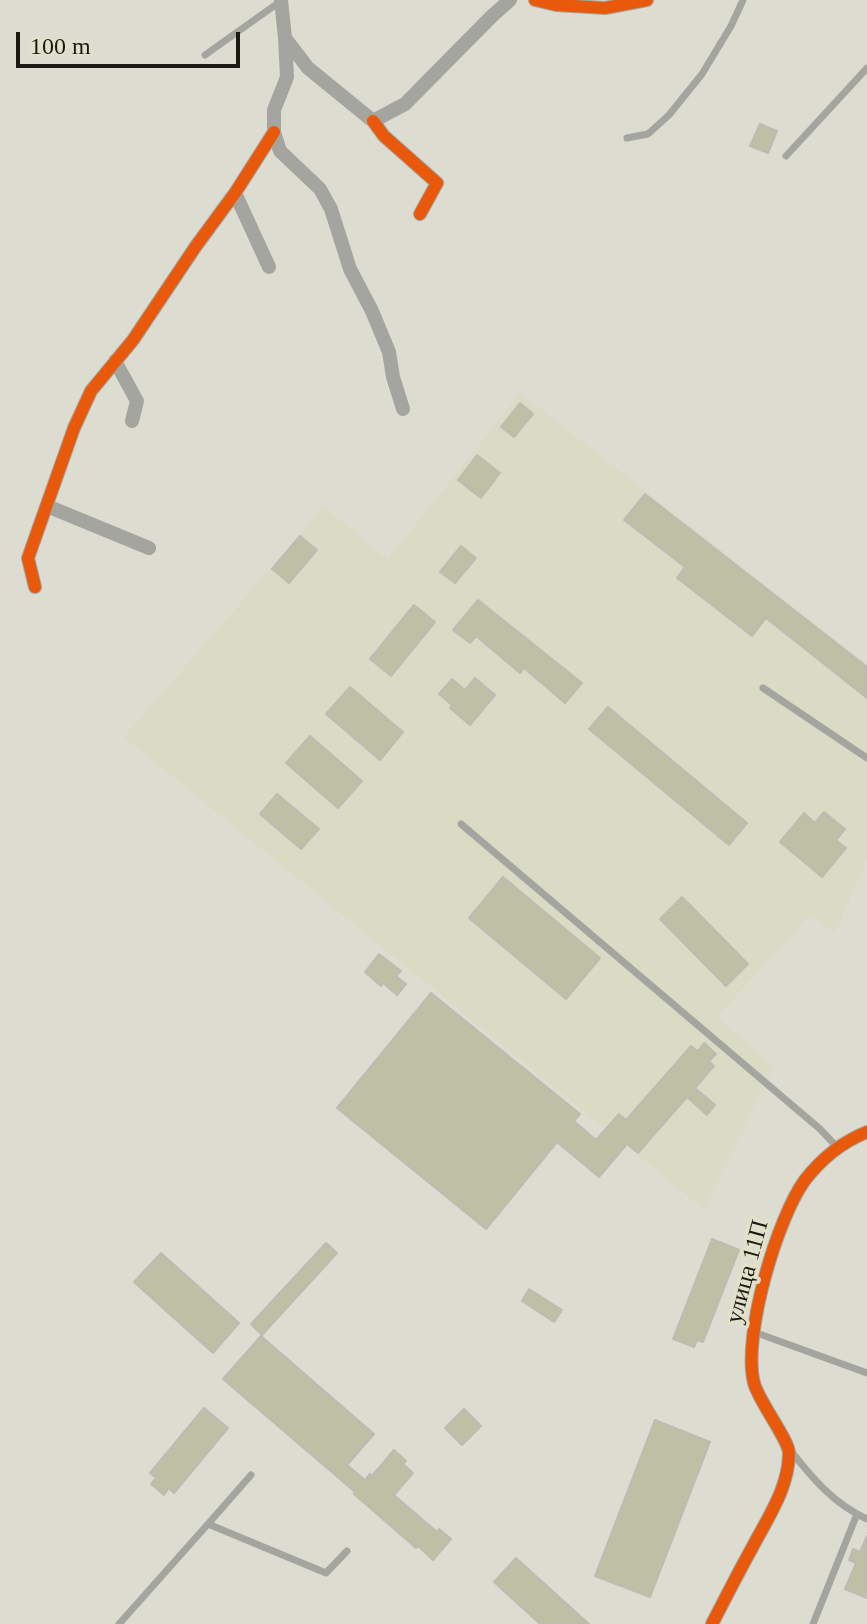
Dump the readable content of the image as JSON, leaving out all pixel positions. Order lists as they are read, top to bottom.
{
  "streets": {
    "street": ["улица 11П"]
  },
  "scale_bar": "100 m"
}
